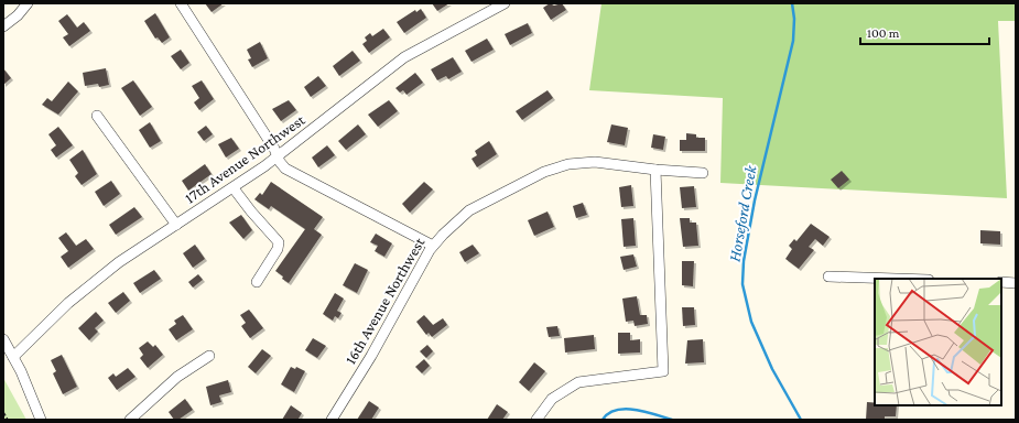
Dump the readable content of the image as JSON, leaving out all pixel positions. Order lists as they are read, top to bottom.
{
  "streets": {
    "street": ["17th Avenue Northwest", "16th Avenue Northwest"]
  },
  "water": ["Horseford Creek"],
  "scale_bar": "100 m"
}
